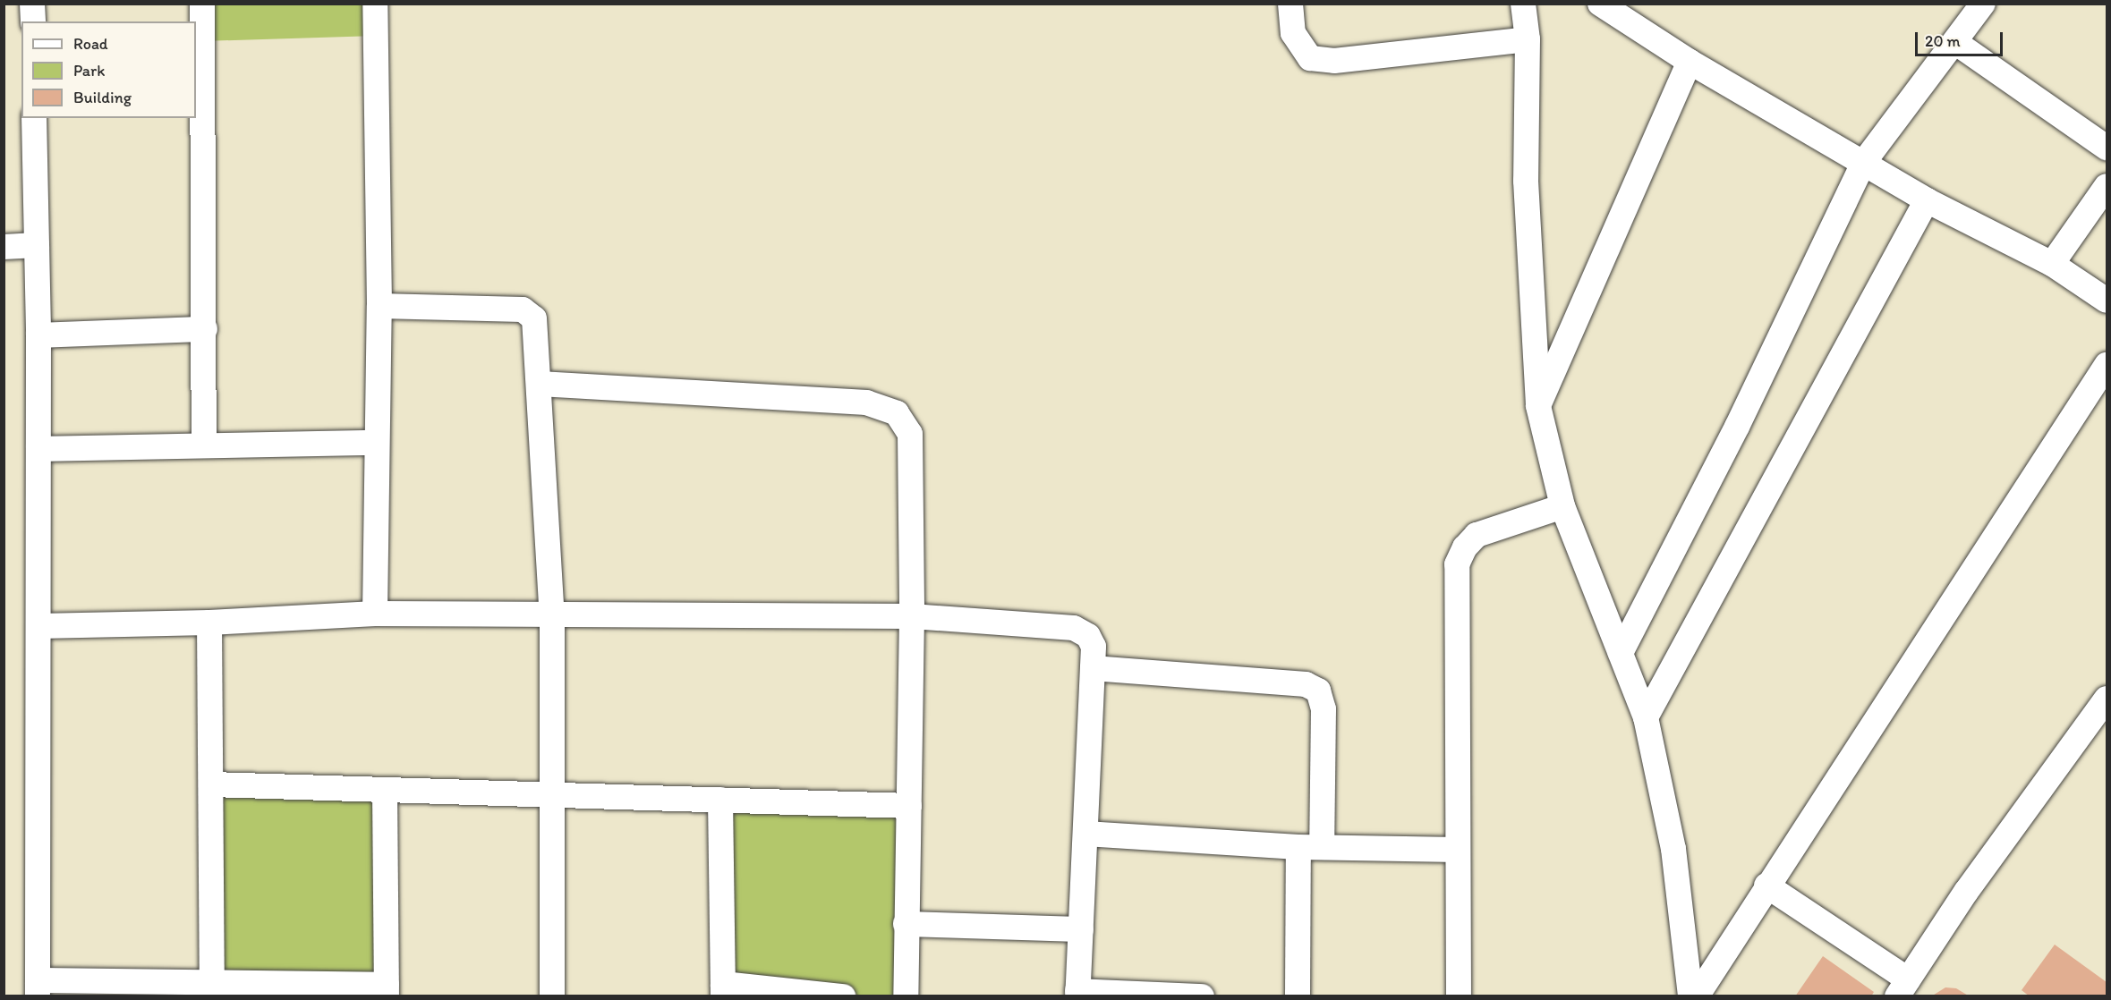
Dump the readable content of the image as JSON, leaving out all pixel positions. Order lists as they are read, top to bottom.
{
  "legend": ["Road", "Park", "Building"],
  "scale_bar": "20 m"
}
